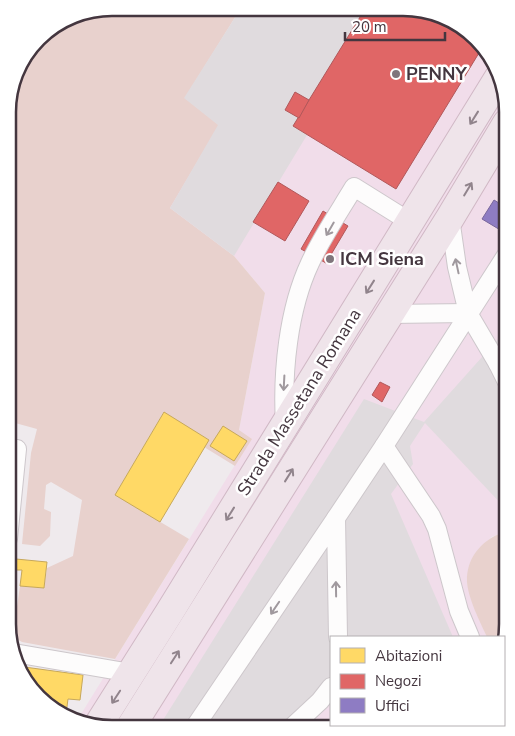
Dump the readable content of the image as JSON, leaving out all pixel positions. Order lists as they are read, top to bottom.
{
  "streets": {
    "main road": ["Strada Massetana Romana"]
  },
  "places": ["PENNY", "ICM Siena"],
  "legend": ["Abitazioni", "Negozi", "Uffici"],
  "scale_bar": "20 m"
}
